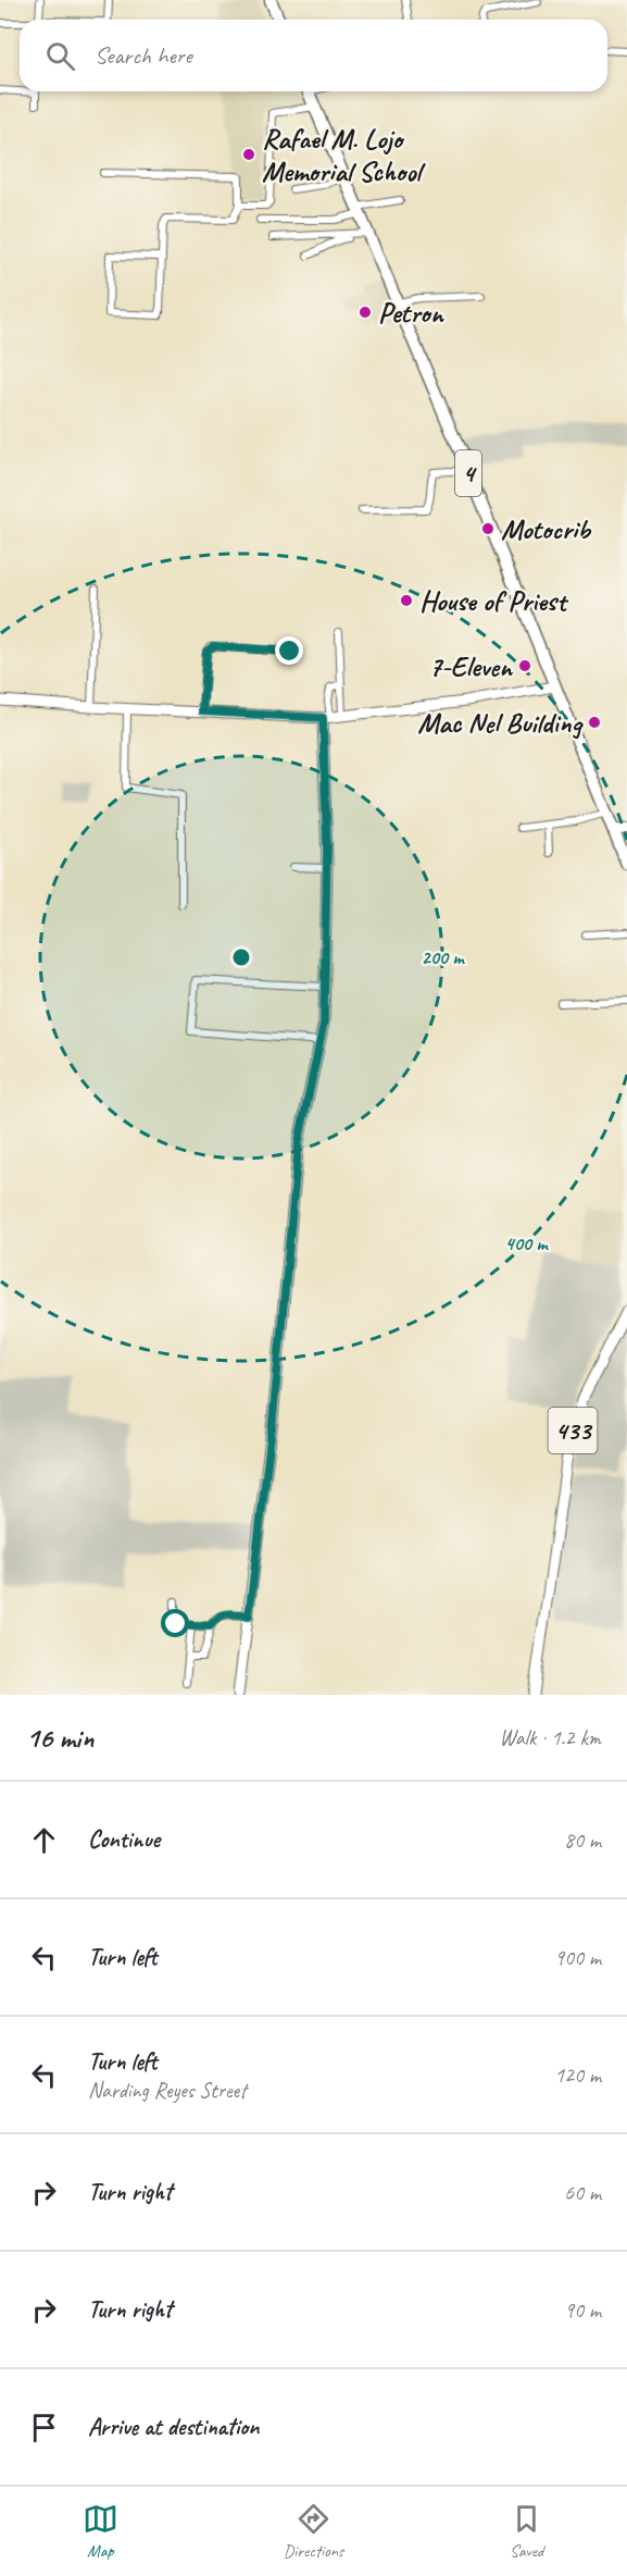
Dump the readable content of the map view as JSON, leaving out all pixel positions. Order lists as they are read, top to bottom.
{
  "streets": {
    "highway": ["4"],
    "street": ["433"]
  },
  "places": [
    "Rafael M. Lojo Memorial School",
    "Petron",
    "Motocrib",
    "House of Priest",
    "7-Eleven",
    "Mac Nel Building"
  ],
  "page": {
    "search": "Search here",
    "heading": ["16 min", "Walk · 1.2 km"],
    "list": [
      ["Continue", "80 m"],
      ["Turn left", "900 m"],
      ["Turn left", "Narding Reyes Street", "120 m"],
      ["Turn right", "60 m"],
      ["Turn right", "90 m"],
      "Arrive at destination"
    ],
    "nav": ["Map", "Directions", "Saved"]
  },
  "rings": ["200 m", "400 m"]
}
